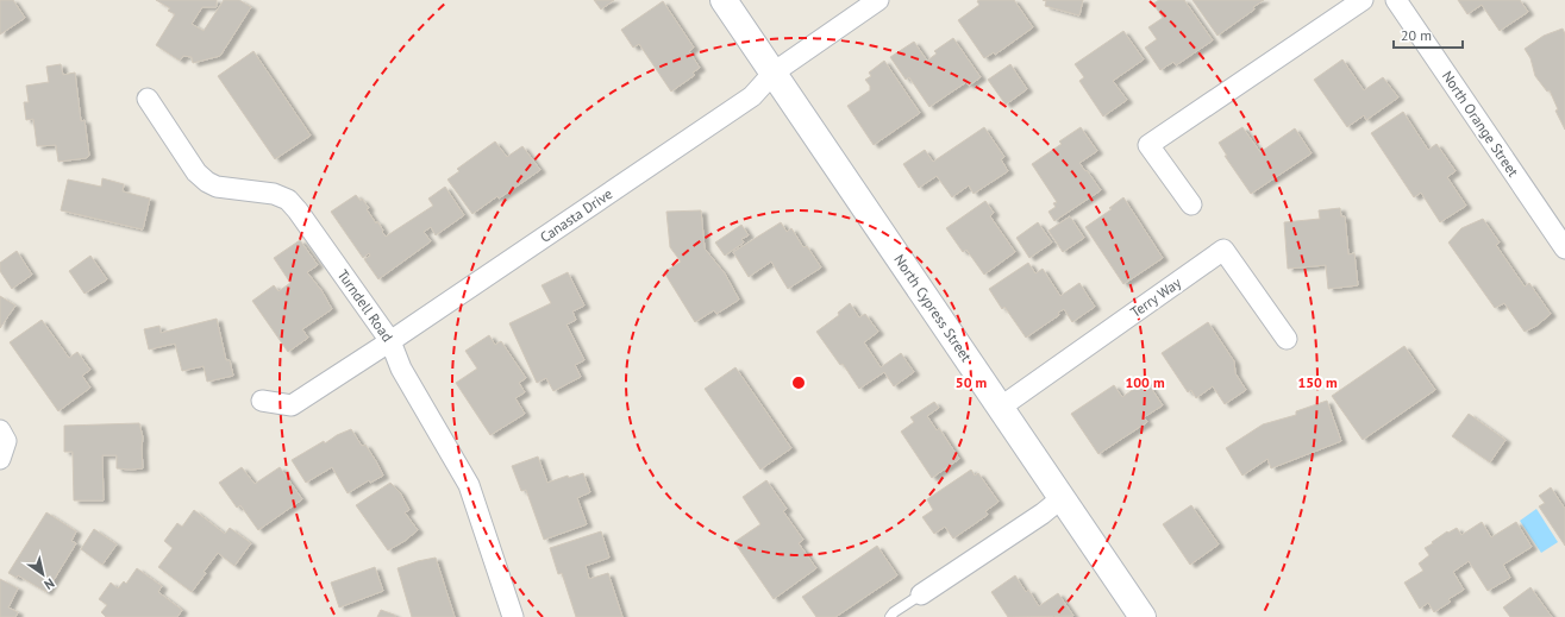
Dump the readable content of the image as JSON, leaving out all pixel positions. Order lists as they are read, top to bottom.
{
  "streets": {
    "street": [
      "North Orange Street",
      "Canasta Drive",
      "Terry Way",
      "Turndell Road",
      "North Cypress Street"
    ]
  },
  "crossings": [
    ["Canasta Drive", "Turndell Road"],
    ["Canasta Drive", "North Cypress Street"],
    ["Terry Way", "North Cypress Street"]
  ],
  "scale_bar": "20 m",
  "north": "bottom right",
  "rings": ["50 m", "100 m", "150 m"]
}
